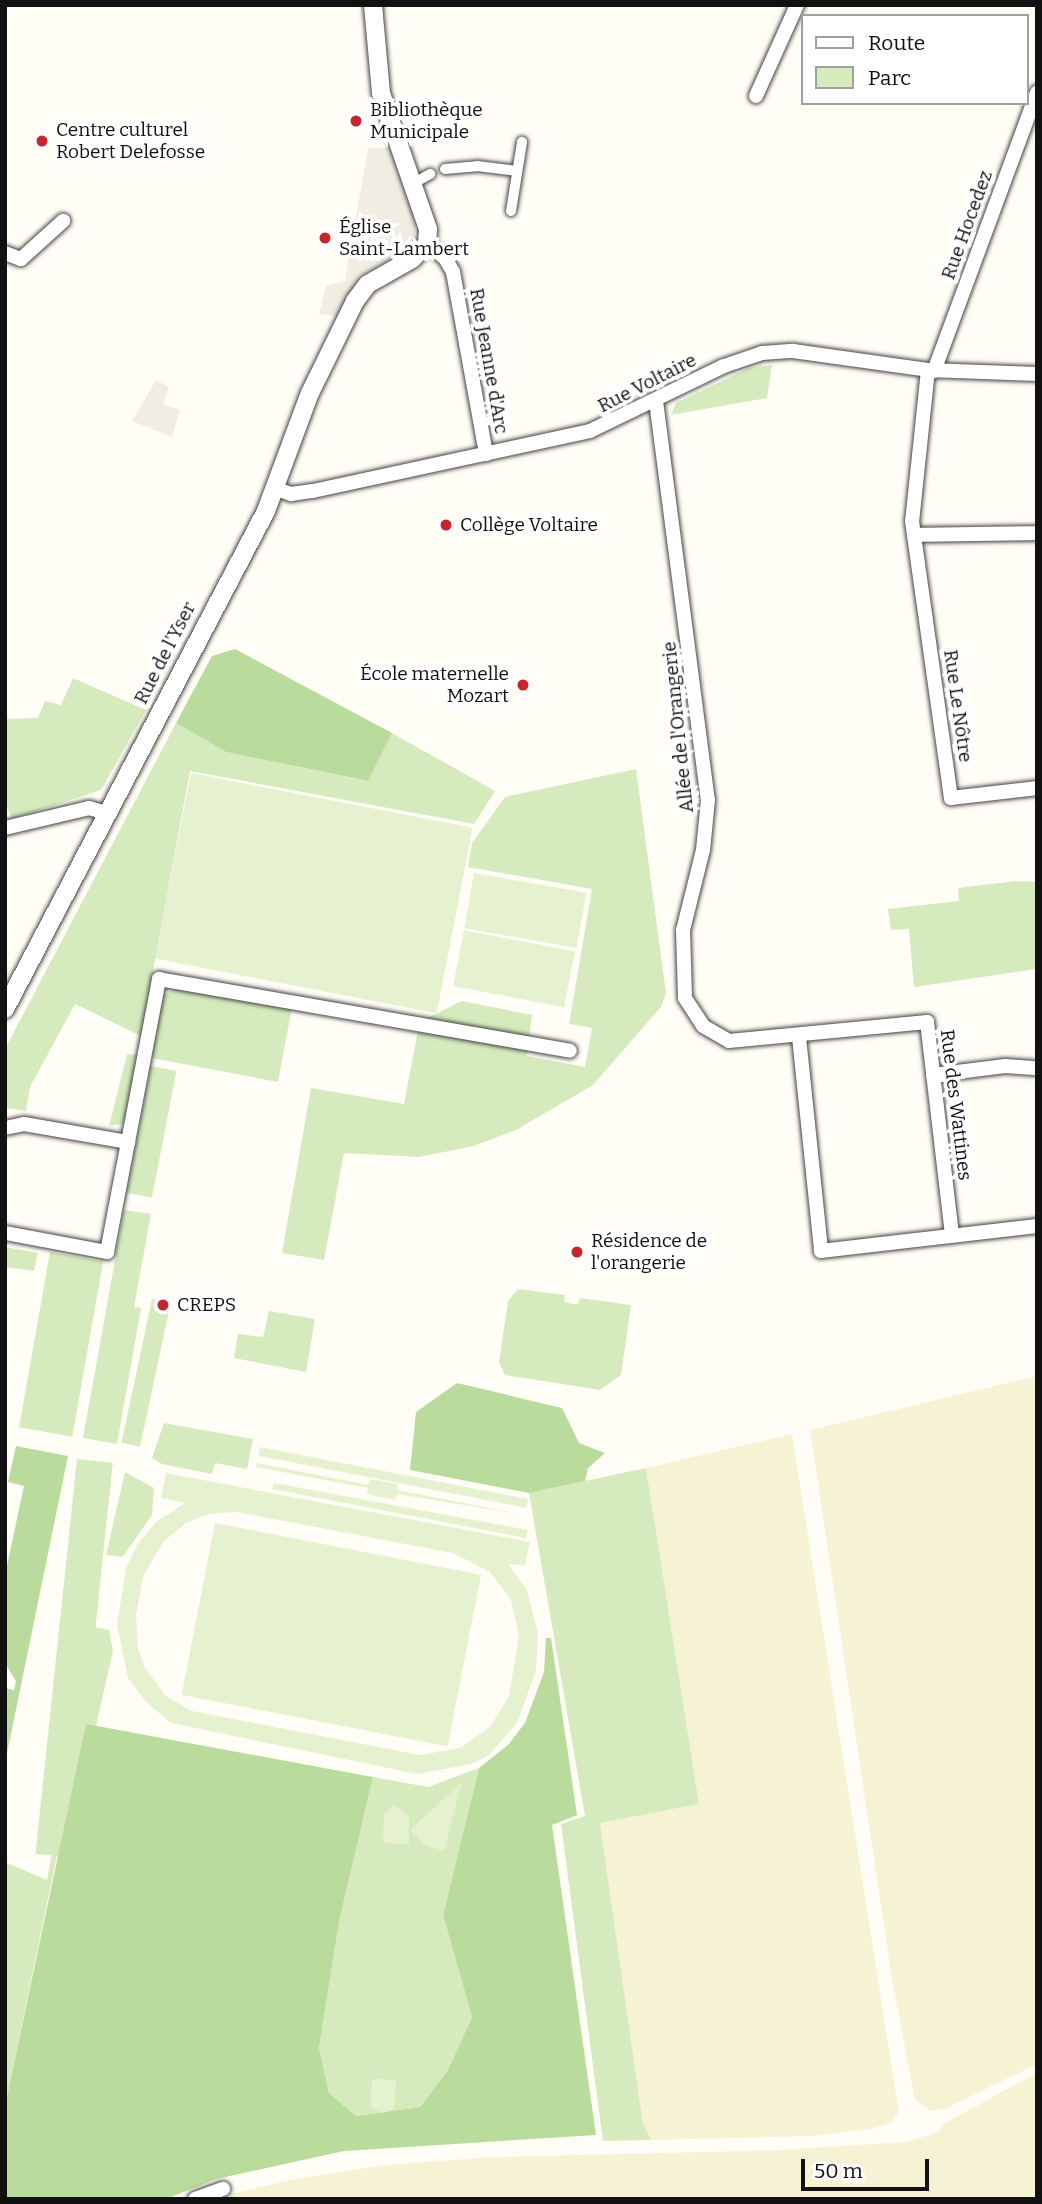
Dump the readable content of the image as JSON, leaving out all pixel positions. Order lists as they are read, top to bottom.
{
  "streets": {
    "street": [
      "Rue Hocedez",
      "Rue Jeanne d'Arc",
      "Rue Voltaire",
      "Rue de l'Yser",
      "Rue Le Nôtre",
      "Allée de l'Orangerie",
      "Rue des Wattines"
    ]
  },
  "crossings": [
    ["Rue Hocedez", "Rue Voltaire"],
    ["Rue Hocedez", "Rue Le Nôtre"],
    ["Rue Jeanne d'Arc", "Rue Voltaire"],
    ["Rue Jeanne d'Arc", "Rue de l'Yser"],
    ["Rue Voltaire", "Rue de l'Yser"],
    ["Rue Voltaire", "Allée de l'Orangerie"],
    ["Allée de l'Orangerie", "Rue des Wattines"]
  ],
  "places": [
    "Bibliothèque Municipale",
    "Centre culturel Robert Delefosse",
    "Église Saint-Lambert",
    "Collège Voltaire",
    "École maternelle Mozart",
    "Résidence de l'orangerie",
    "CREPS"
  ],
  "legend": ["Route", "Parc"],
  "scale_bar": "50 m"
}
